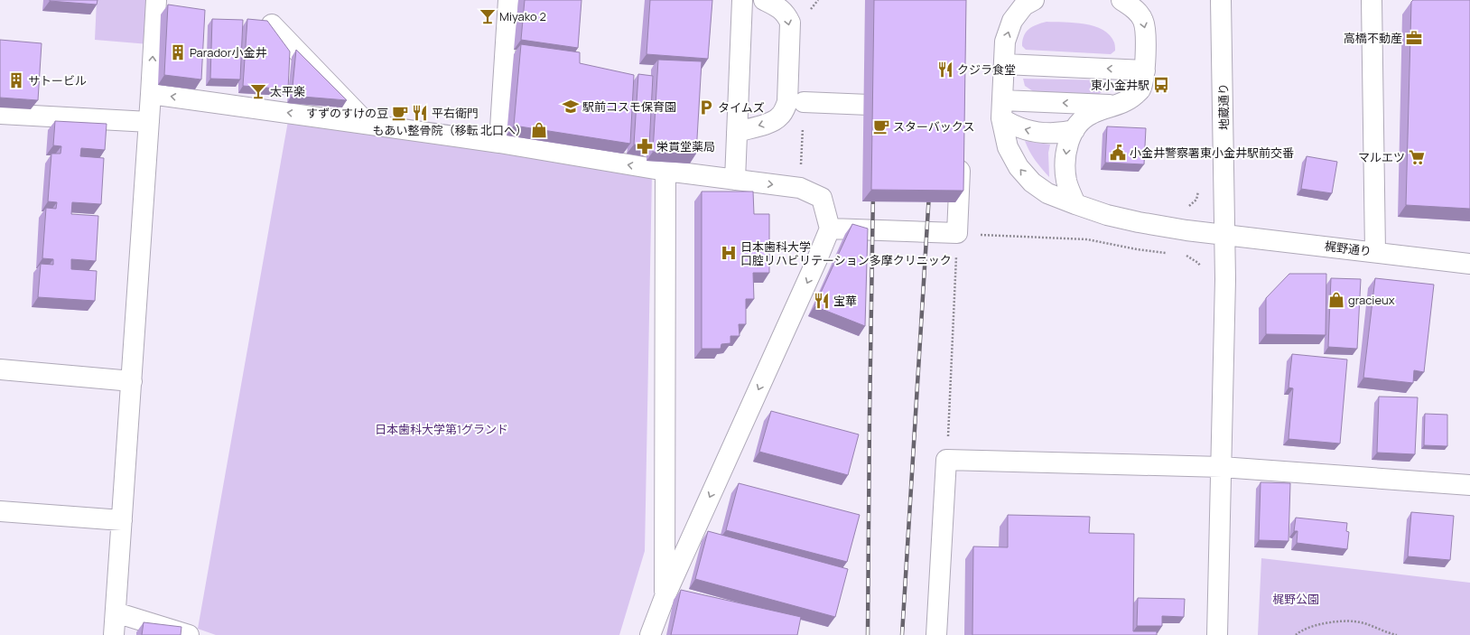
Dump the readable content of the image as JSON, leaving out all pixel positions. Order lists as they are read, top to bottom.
{
  "streets": {
    "street": ["地蔵通り", "梶野通り"]
  },
  "crossings": [
    ["地蔵通り", "梶野通り"]
  ],
  "parks": ["日本歯科大学第1グランド", "梶野公園"],
  "places": {
    "bar": ["Miyako 2", "太平楽"],
    "office": ["高橋不動産"],
    "building": ["Parador小金井", "サトービル"],
    "restaurant": ["クジラ食堂", "平右衛門", "宝華"],
    "bus stop": ["東小金井駅"],
    "school or university": ["駅前コスモ保育園"],
    "parking": ["タイムズ"],
    "cafe": ["すずのすけの豆", "スターバックス"],
    "shop": ["もあい整骨院（移転 北口へ）", "gracieux"],
    "pharmacy": ["栄貫堂薬局"],
    "public building": ["小金井警察署東小金井駅前交番"],
    "supermarket": ["マルエツ"],
    "hospital": ["日本歯科大学 口腔リハビリテーション多摩クリニック"]
  }
}
